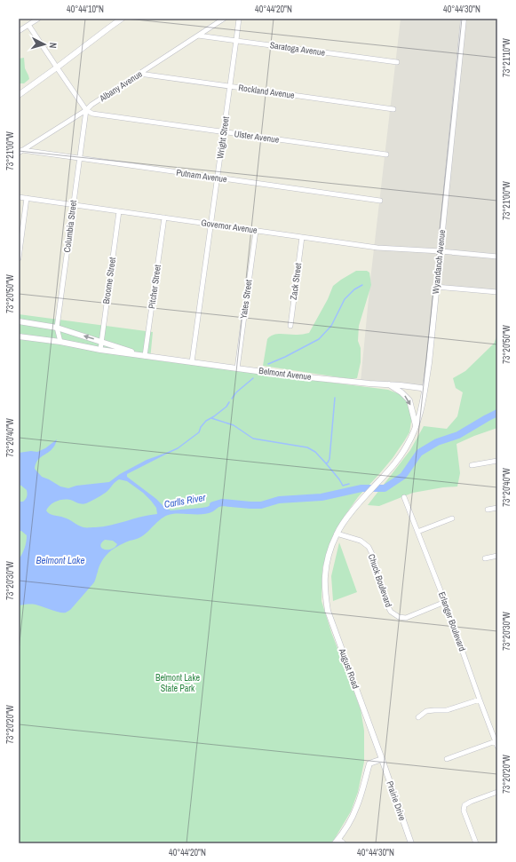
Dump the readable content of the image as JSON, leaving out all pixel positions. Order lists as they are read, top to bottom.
{
  "streets": {
    "street": [
      "Saratoga Avenue",
      "Albany Avenue",
      "Rockland Avenue",
      "Ulster Avenue",
      "Wright Street",
      "Putnam Avenue",
      "Columbia Street",
      "Governor Avenue",
      "Wyandanch Avenue",
      "Broome Street",
      "Zack Street",
      "Pitcher Street",
      "Yates Street",
      "Belmont Avenue",
      "Chuck Boulevard",
      "Erlanger Boulevard",
      "August Road",
      "Prairie Drive"
    ]
  },
  "crossings": [
    ["Saratoga Avenue", "Albany Avenue"],
    ["Saratoga Avenue", "Wright Street"],
    ["Albany Avenue", "Rockland Avenue"],
    ["Albany Avenue", "Ulster Avenue"],
    ["Albany Avenue", "Putnam Avenue"],
    ["Albany Avenue", "Columbia Street"],
    ["Rockland Avenue", "Wright Street"],
    ["Ulster Avenue", "Wright Street"],
    ["Ulster Avenue", "Columbia Street"],
    ["Wright Street", "Putnam Avenue"],
    ["Wright Street", "Governor Avenue"],
    ["Wright Street", "Belmont Avenue"],
    ["Putnam Avenue", "Columbia Street"],
    ["Columbia Street", "Governor Avenue"],
    ["Columbia Street", "Belmont Avenue"],
    ["Governor Avenue", "Wyandanch Avenue"],
    ["Governor Avenue", "Broome Street"],
    ["Governor Avenue", "Zack Street"],
    ["Governor Avenue", "Pitcher Street"],
    ["Governor Avenue", "Yates Street"],
    ["Wyandanch Avenue", "Belmont Avenue"],
    ["Wyandanch Avenue", "August Road"],
    ["Broome Street", "Belmont Avenue"],
    ["Pitcher Street", "Belmont Avenue"],
    ["Yates Street", "Belmont Avenue"],
    ["Chuck Boulevard", "Erlanger Boulevard"],
    ["Chuck Boulevard", "August Road"],
    ["August Road", "Prairie Drive"]
  ],
  "water": ["Carlls River", "Belmont Lake"],
  "parks": ["Belmont Lake State Park"],
  "north": "right",
  "coordinates": [
    "40°44'10\"N",
    "40°44'20\"N",
    "40°44'30\"N",
    "73°21'10\"W",
    "73°21'00\"W",
    "73°20'50\"W",
    "73°20'40\"W",
    "73°20'30\"W",
    "73°20'20\"W"
  ]
}
